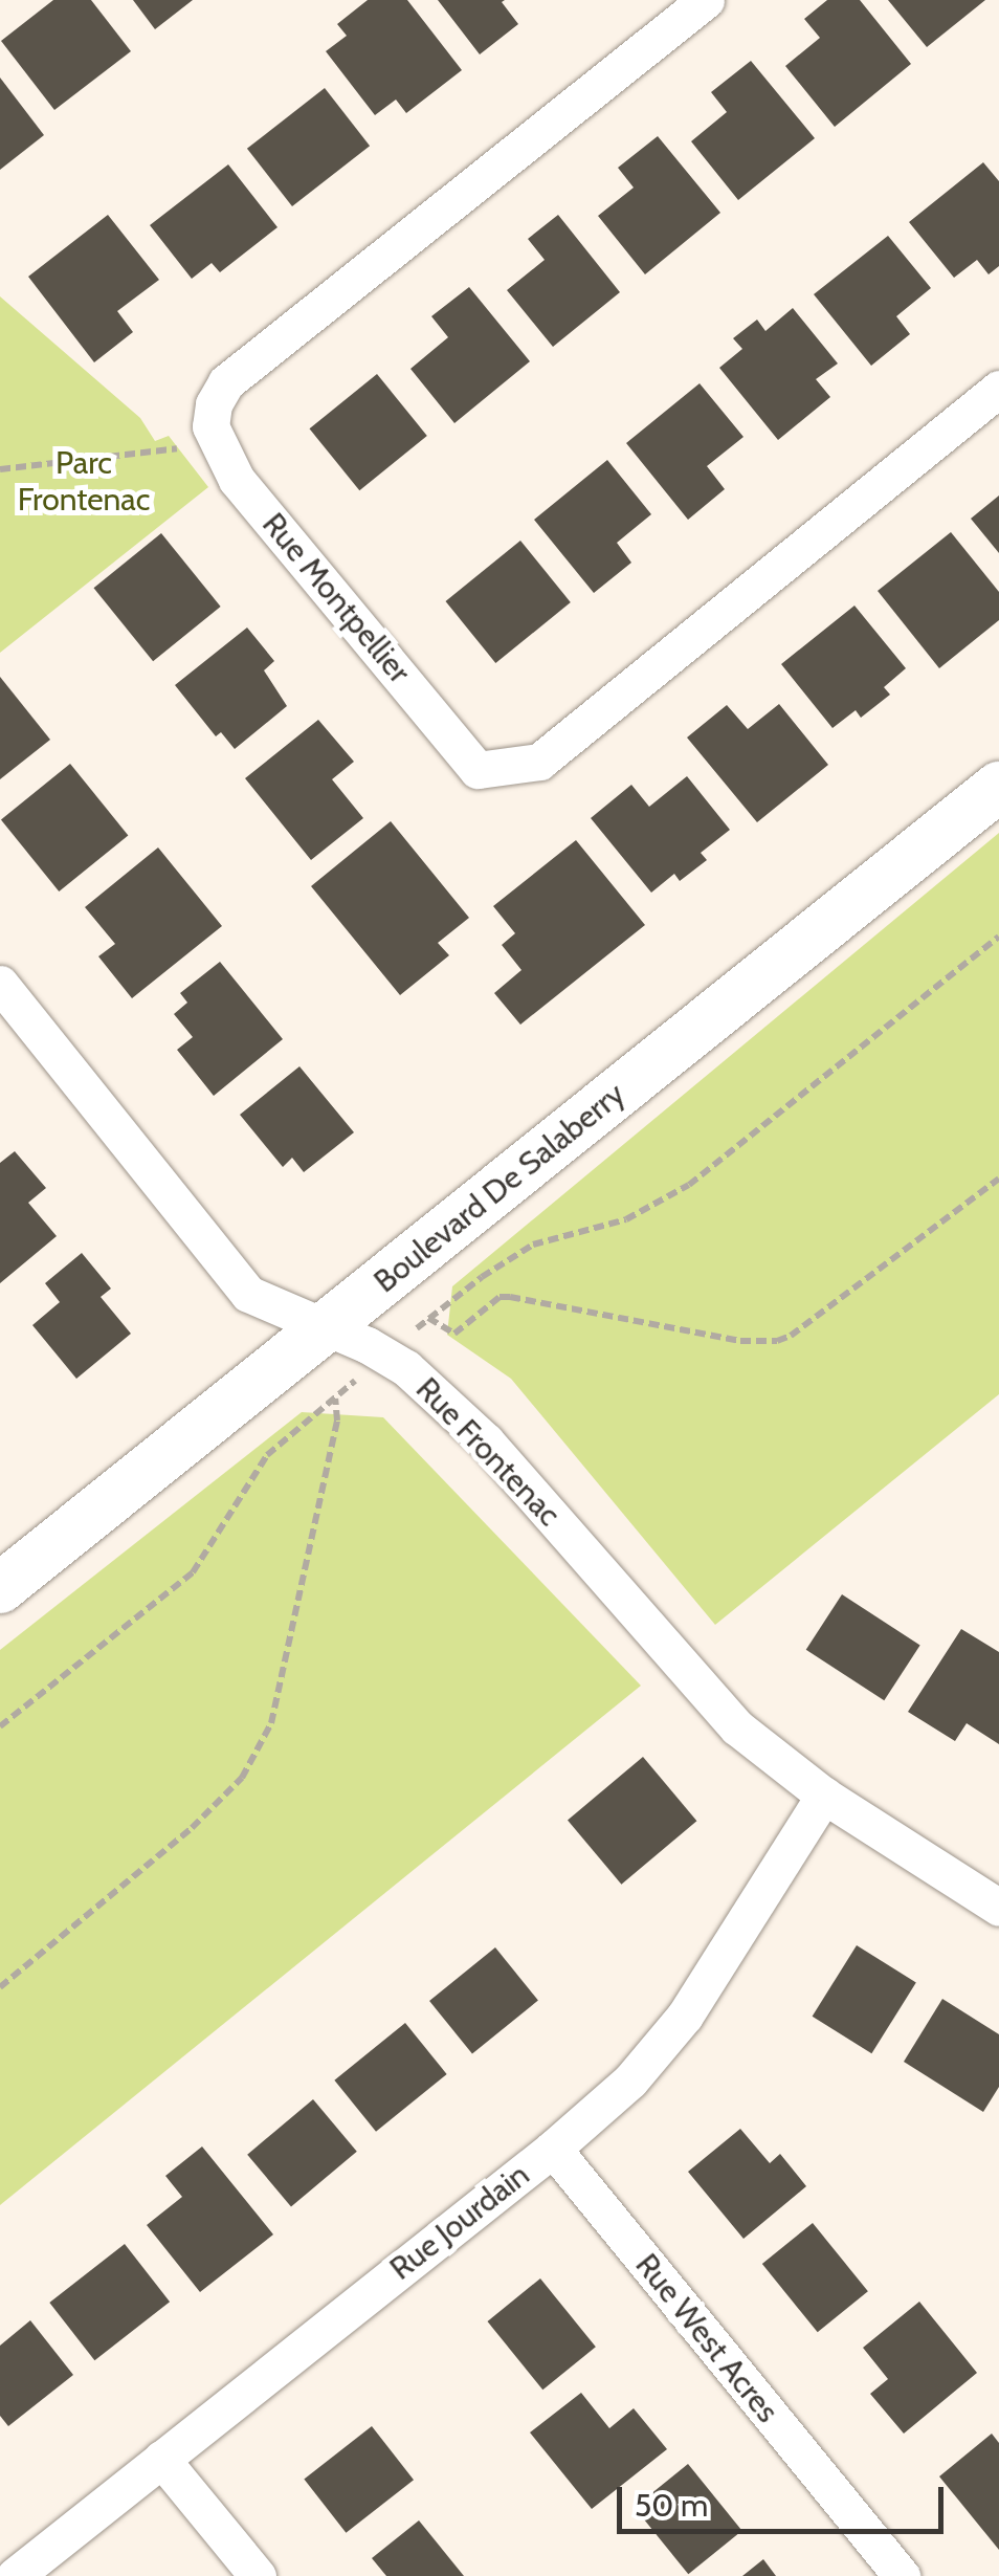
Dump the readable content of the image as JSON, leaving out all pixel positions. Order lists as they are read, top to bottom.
{
  "streets": {
    "street": [
      "Rue Montpellier",
      "Boulevard De Salaberry",
      "Rue Frontenac",
      "Rue Jourdain",
      "Rue West Acres"
    ]
  },
  "crossings": [
    ["Boulevard De Salaberry", "Rue Frontenac"],
    ["Rue Frontenac", "Rue Jourdain"],
    ["Rue Jourdain", "Rue West Acres"]
  ],
  "parks": ["Parc Frontenac"],
  "scale_bar": "50 m"
}
